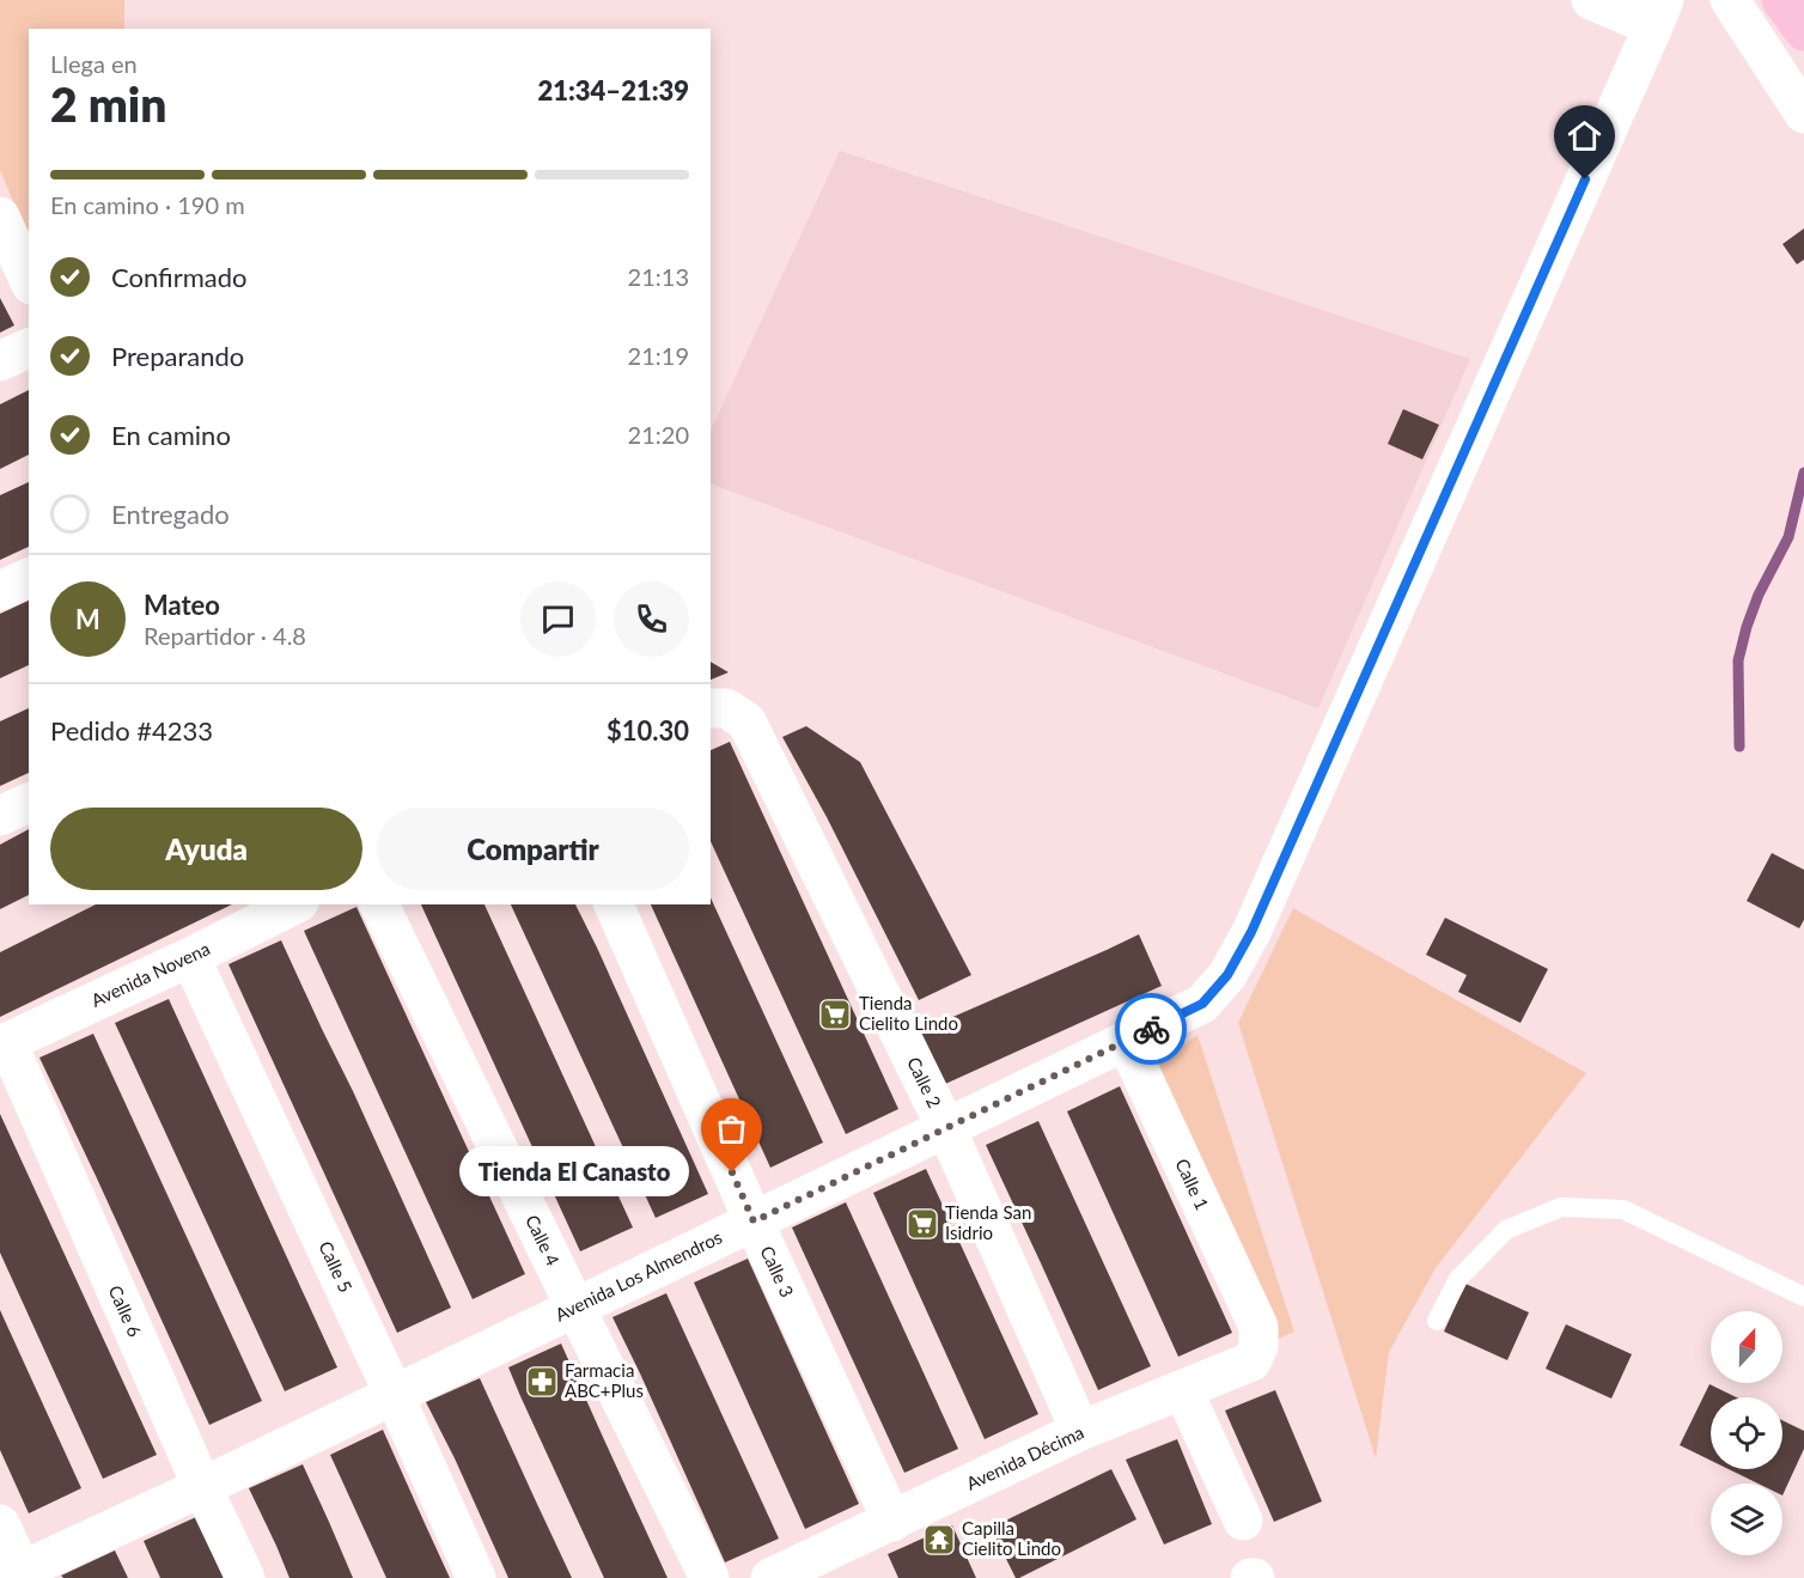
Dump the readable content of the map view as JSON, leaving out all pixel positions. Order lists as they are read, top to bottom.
{
  "streets": {
    "street": [
      "Avenida Novena",
      "Calle 2",
      "Calle 1",
      "Calle 4",
      "Calle 5",
      "Calle 3",
      "Avenida Los Almendros",
      "Calle 6",
      "Avenida Décima"
    ]
  },
  "crossings": [
    ["Avenida Novena", "Calle 5"],
    ["Avenida Novena", "Calle 6"],
    ["Calle 2", "Avenida Los Almendros"],
    ["Calle 2", "Avenida Décima"],
    ["Calle 1", "Avenida Los Almendros"],
    ["Calle 1", "Avenida Décima"],
    ["Calle 4", "Avenida Los Almendros"],
    ["Calle 5", "Avenida Los Almendros"],
    ["Calle 3", "Avenida Los Almendros"],
    ["Calle 3", "Avenida Décima"],
    ["Avenida Los Almendros", "Calle 6"]
  ],
  "places": {
    "supermarket": ["Tienda Cielito Lindo", "Tienda San Isidrio"],
    "other": ["Tienda El Canasto"],
    "pharmacy": ["Farmacia ABC+Plus"],
    "temple": ["Capilla Cielito Lindo"]
  },
  "north": "top",
  "page": {
    "heading": ["2 min", "Llega en", "21:34–21:39"],
    "panel": [
      "Mateo",
      "Repartidor · 4.8",
      "Pedido #4233",
      "$10.30"
    ],
    "bar": "En camino · 190 m",
    "list": [
      ["Confirmado", "21:13"],
      ["Preparando", "21:19"],
      ["En camino", "21:20"],
      "Entregado"
    ],
    "round": "M",
    "buttons": ["Ayuda", "Compartir"],
    "bubble": "Tienda El Canasto"
  }
}
